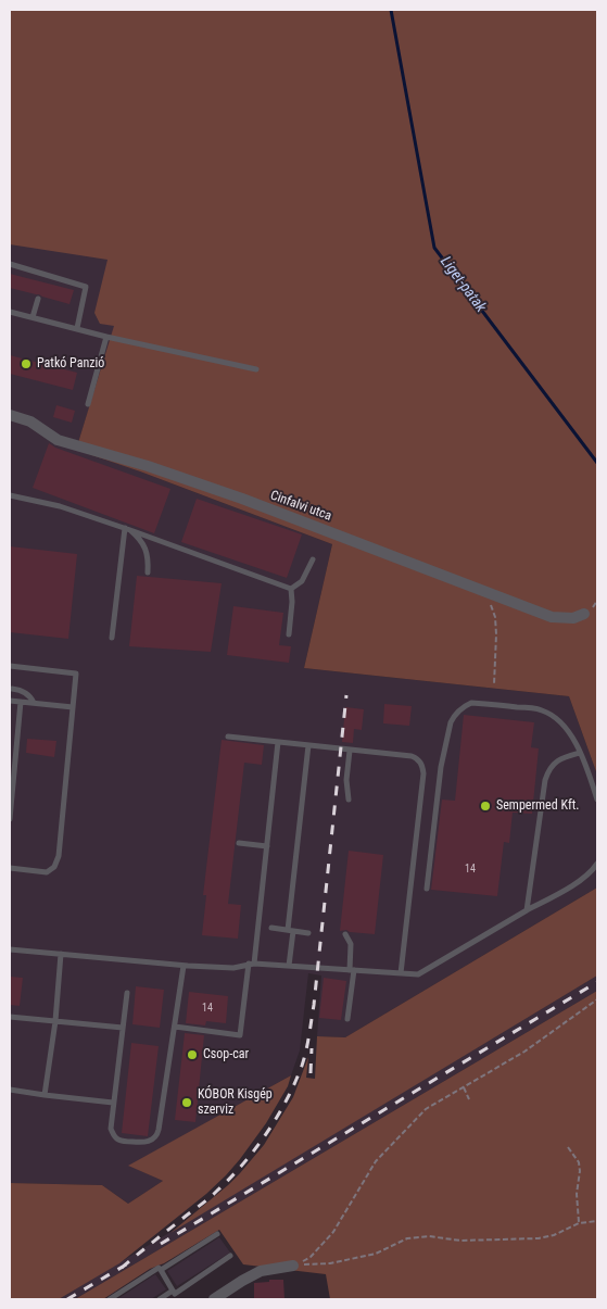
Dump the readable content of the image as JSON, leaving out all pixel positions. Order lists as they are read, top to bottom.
{
  "streets": {
    "street": ["Cinfalvi utca"]
  },
  "water": ["Liget-patak"],
  "places": [
    "Patkó Panzió",
    "Sempermed Kft.",
    "Csop-car",
    "KÓBOR Kisgép szerviz"
  ],
  "house_numbers": ["14", "14"]
}
